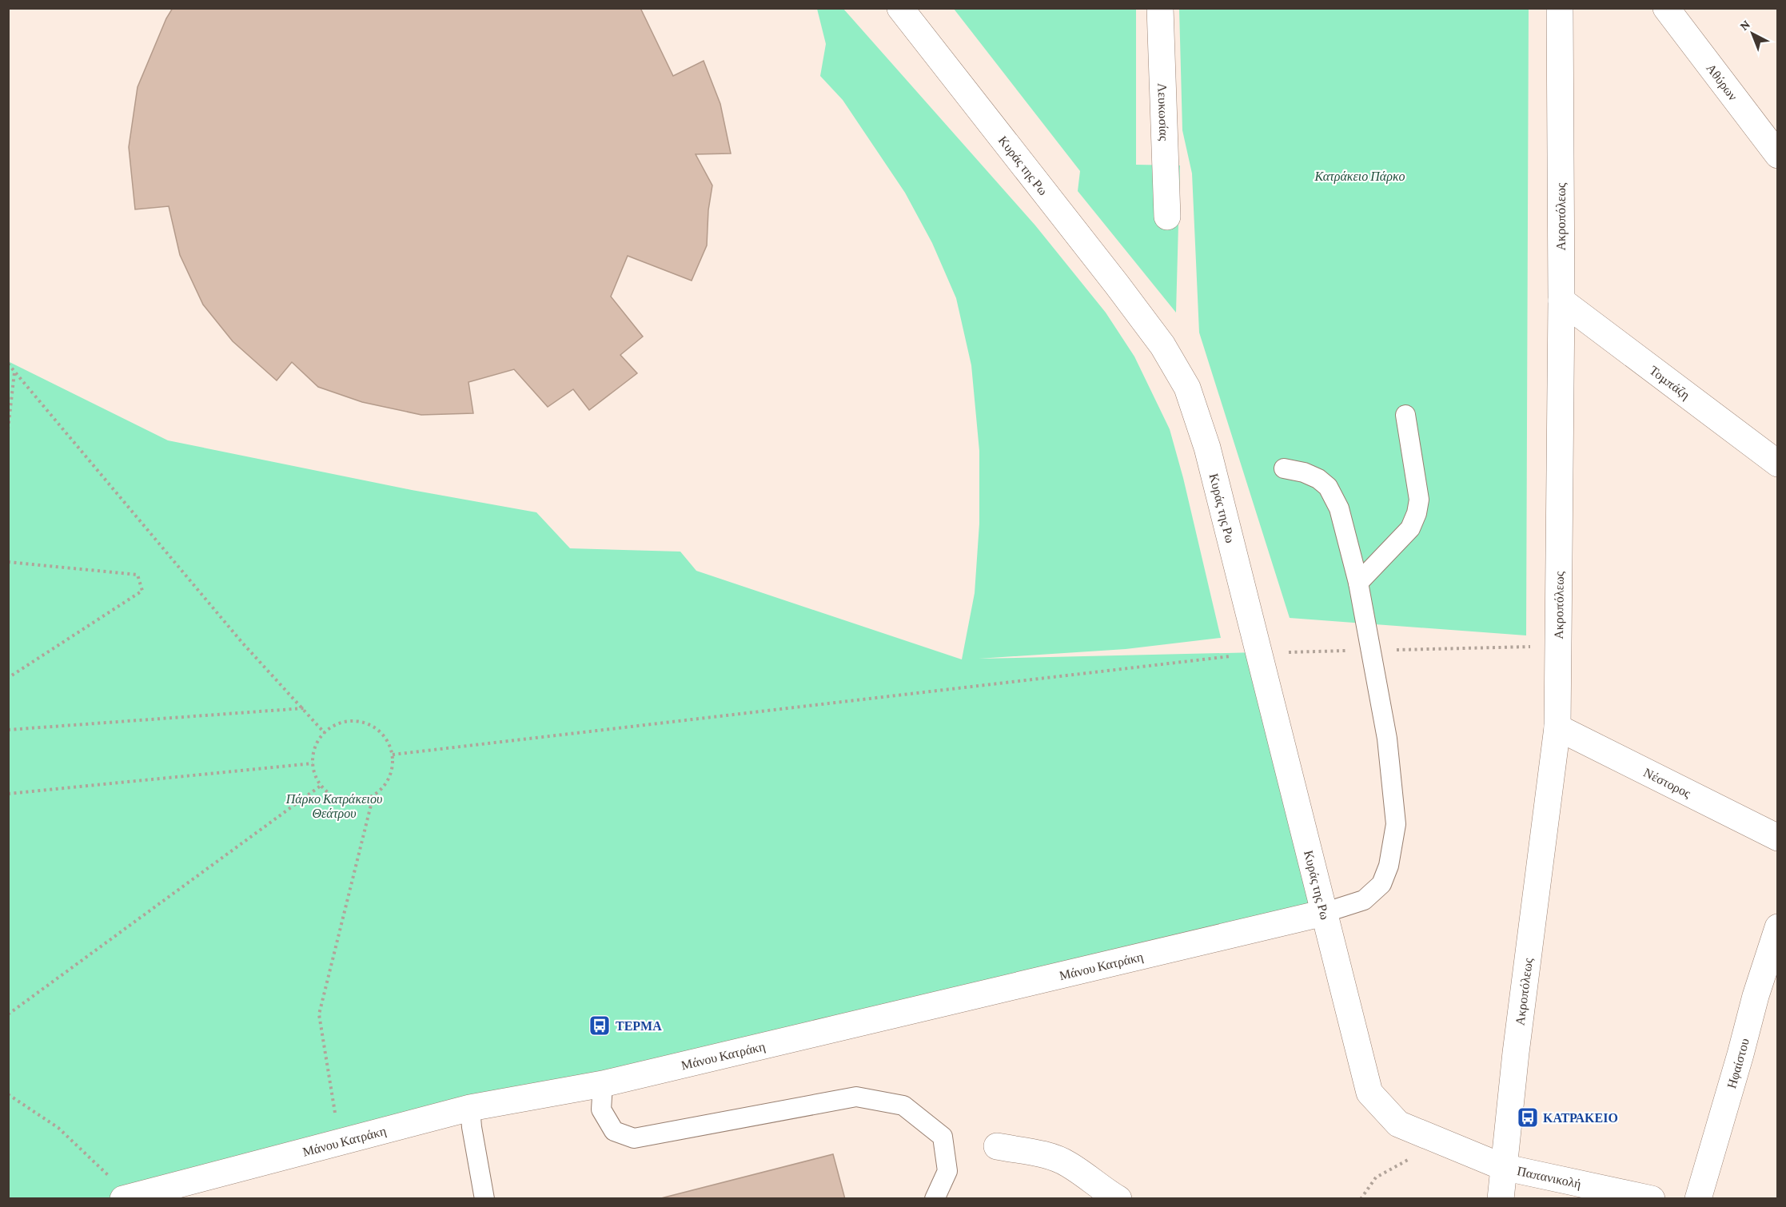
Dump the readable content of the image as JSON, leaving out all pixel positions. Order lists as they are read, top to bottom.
{
  "streets": {
    "street": [
      "Αθύρων",
      "Λευκωσίας",
      "Κυράς της Ρω",
      "Ακροπόλεως",
      "Τομπάζη",
      "Νέστορος",
      "Μάνου Κατράκη",
      "Ηφαίστου",
      "Παπανικολή"
    ]
  },
  "crossings": [
    ["Κυράς της Ρω", "Μάνου Κατράκη"],
    ["Κυράς της Ρω", "Παπανικολή"],
    ["Ακροπόλεως", "Τομπάζη"],
    ["Ακροπόλεως", "Νέστορος"],
    ["Ακροπόλεως", "Παπανικολή"]
  ],
  "parks": ["Κατράκειο Πάρκο", "Πάρκο Κατράκειου Θεάτρου"],
  "places": {
    "bus stop": ["ΤΕΡΜΑ", "ΚΑΤΡΑΚΕΙΟ"]
  },
  "north": "top left"
}
